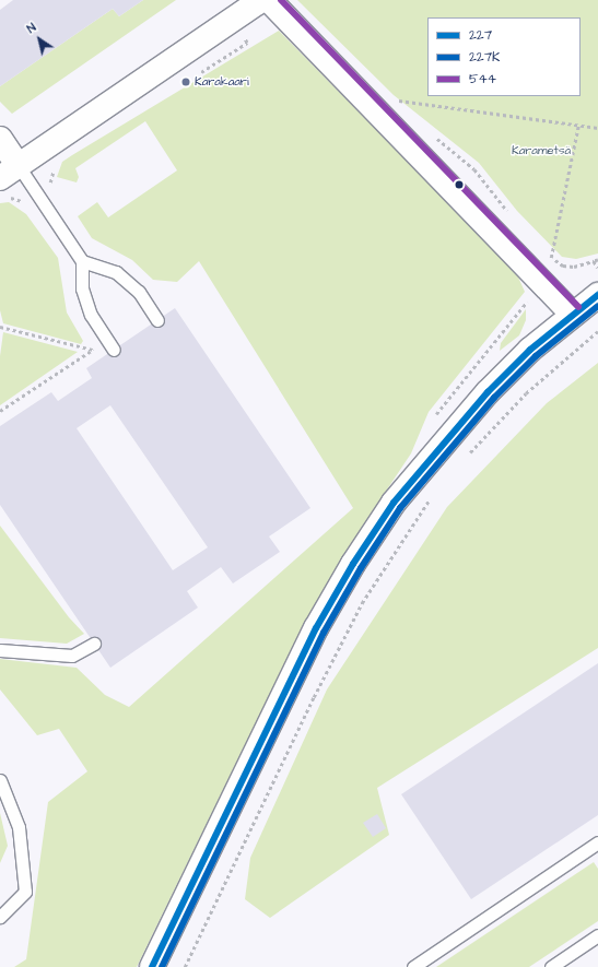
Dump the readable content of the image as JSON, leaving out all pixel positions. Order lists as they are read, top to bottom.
{
  "parks": ["Karametsä"],
  "places": ["Karakaari"],
  "lines": ["transit line 544", "transit line 227", "transit line 227K"],
  "legend": ["227", "227K", "544"],
  "north": "top left"
}
